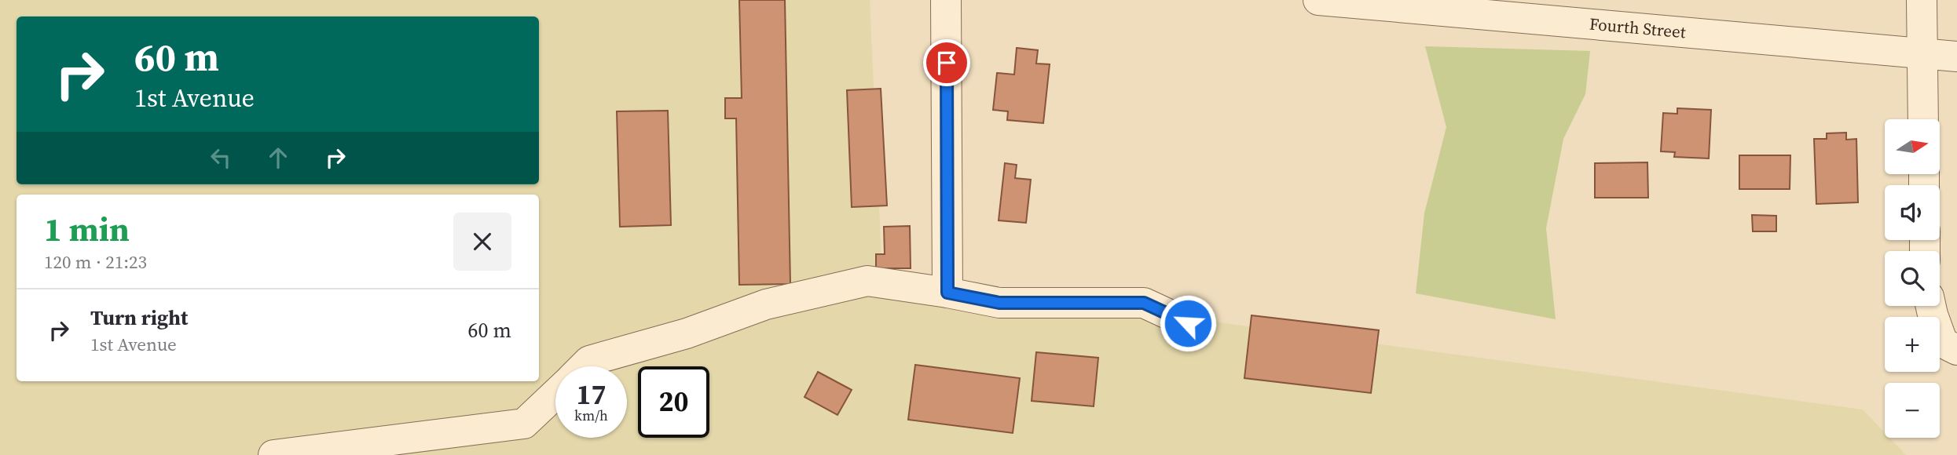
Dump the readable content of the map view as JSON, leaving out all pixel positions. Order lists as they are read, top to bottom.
{
  "streets": {
    "street": ["Fourth Street"]
  },
  "north": "right",
  "page": {
    "turn": ["60 m", "1st Avenue"],
    "map_buttons": ["+", "−"],
    "heading": ["1 min", "120 m · 21:23"],
    "list": [
      {
        "name": "Turn right",
        "note": "1st Avenue",
        "value": "60 m"
      }
    ],
    "speed": "17 km/h",
    "limit": "20"
  }
}
